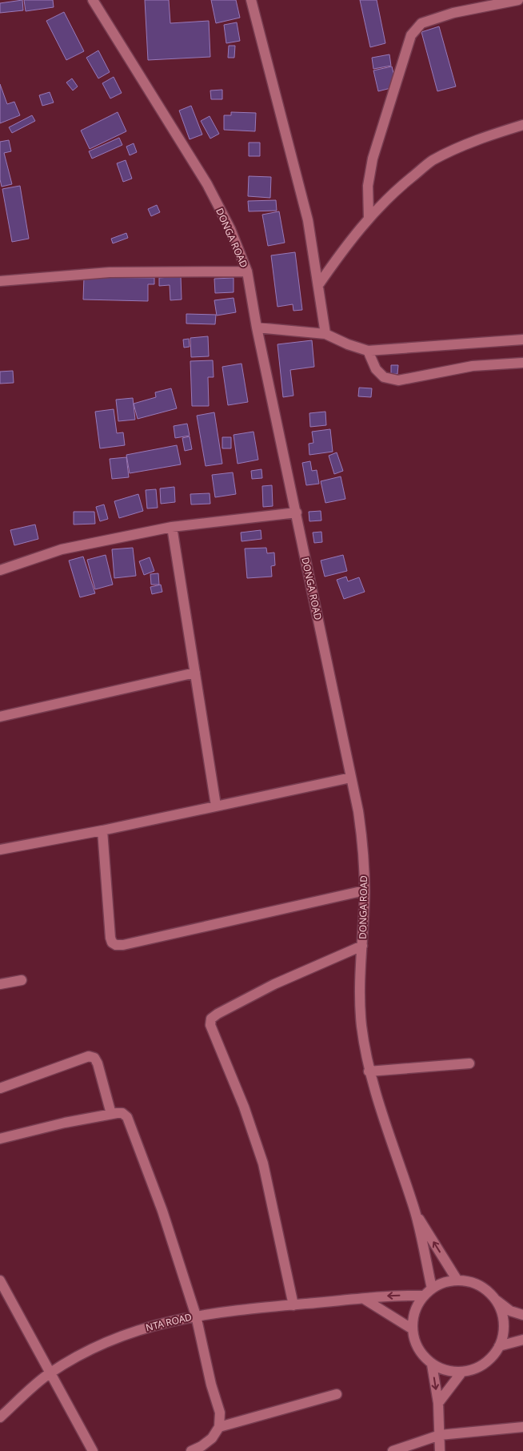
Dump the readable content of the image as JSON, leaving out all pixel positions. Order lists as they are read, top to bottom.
{
  "streets": {
    "street": ["DONGA ROAD", "NTA ROAD"]
  }
}
